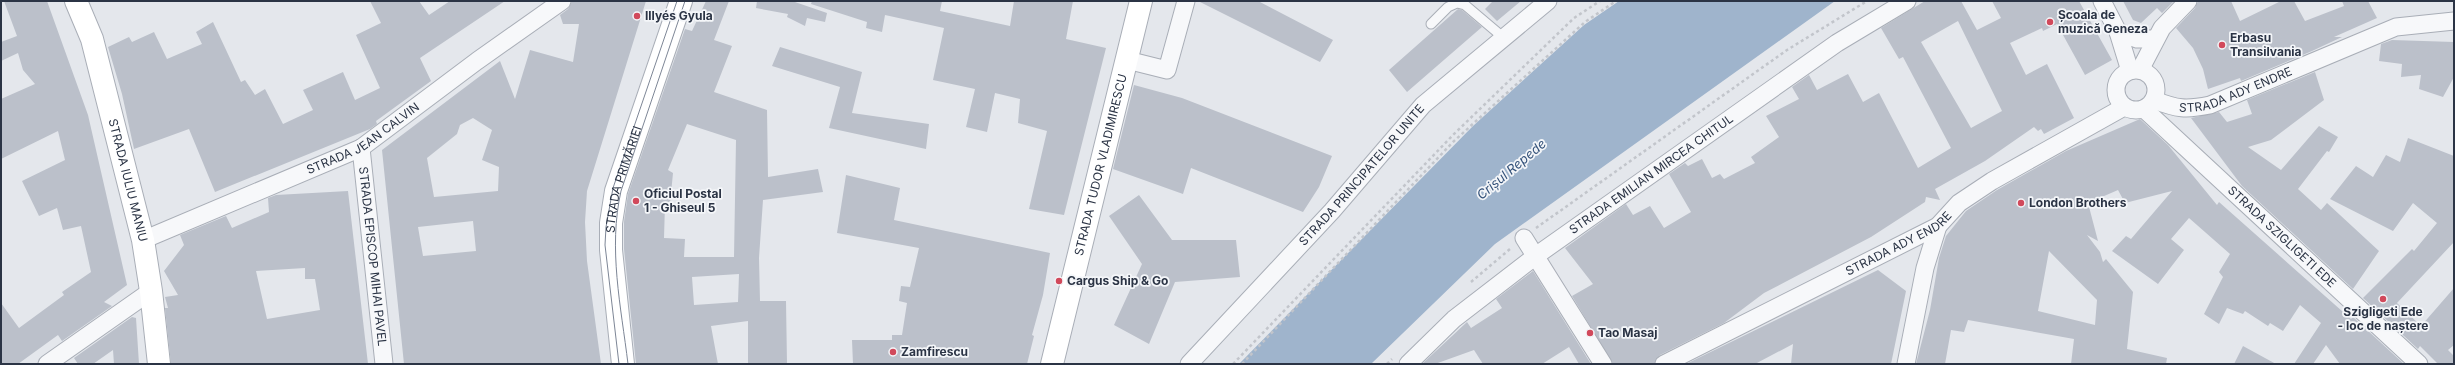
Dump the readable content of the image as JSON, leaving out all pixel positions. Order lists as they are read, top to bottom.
{
  "streets": {
    "street": [
      "STRADA ADY ENDRE",
      "STRADA JEAN CALVIN",
      "STRADA TUDOR VLADIMIRESCU",
      "STRADA EMILIAN MIRCEA CHITUL",
      "STRADA PRINCIPATELOR UNITE",
      "STRADA PRIMĂRIEI",
      "STRADA IULIU MANIU",
      "STRADA SZIGLIGETI EDE",
      "STRADA EPISCOP MIHAI PAVEL"
    ]
  },
  "crossings": [
    ["STRADA ADY ENDRE", "STRADA SZIGLIGETI EDE"],
    ["STRADA JEAN CALVIN", "STRADA IULIU MANIU"],
    ["STRADA JEAN CALVIN", "STRADA EPISCOP MIHAI PAVEL"]
  ],
  "water": ["Crișul Repede"],
  "places": [
    "Illyés Gyula",
    "Școala de muzică Geneza",
    "Erbasu Transilvania",
    "Oficiul Postal 1 - Ghiseul 5",
    "London Brothers",
    "Cargus Ship & Go",
    "Szigligeti Ede - loc de naștere",
    "Tao Masaj",
    "Zamfirescu"
  ]
}
